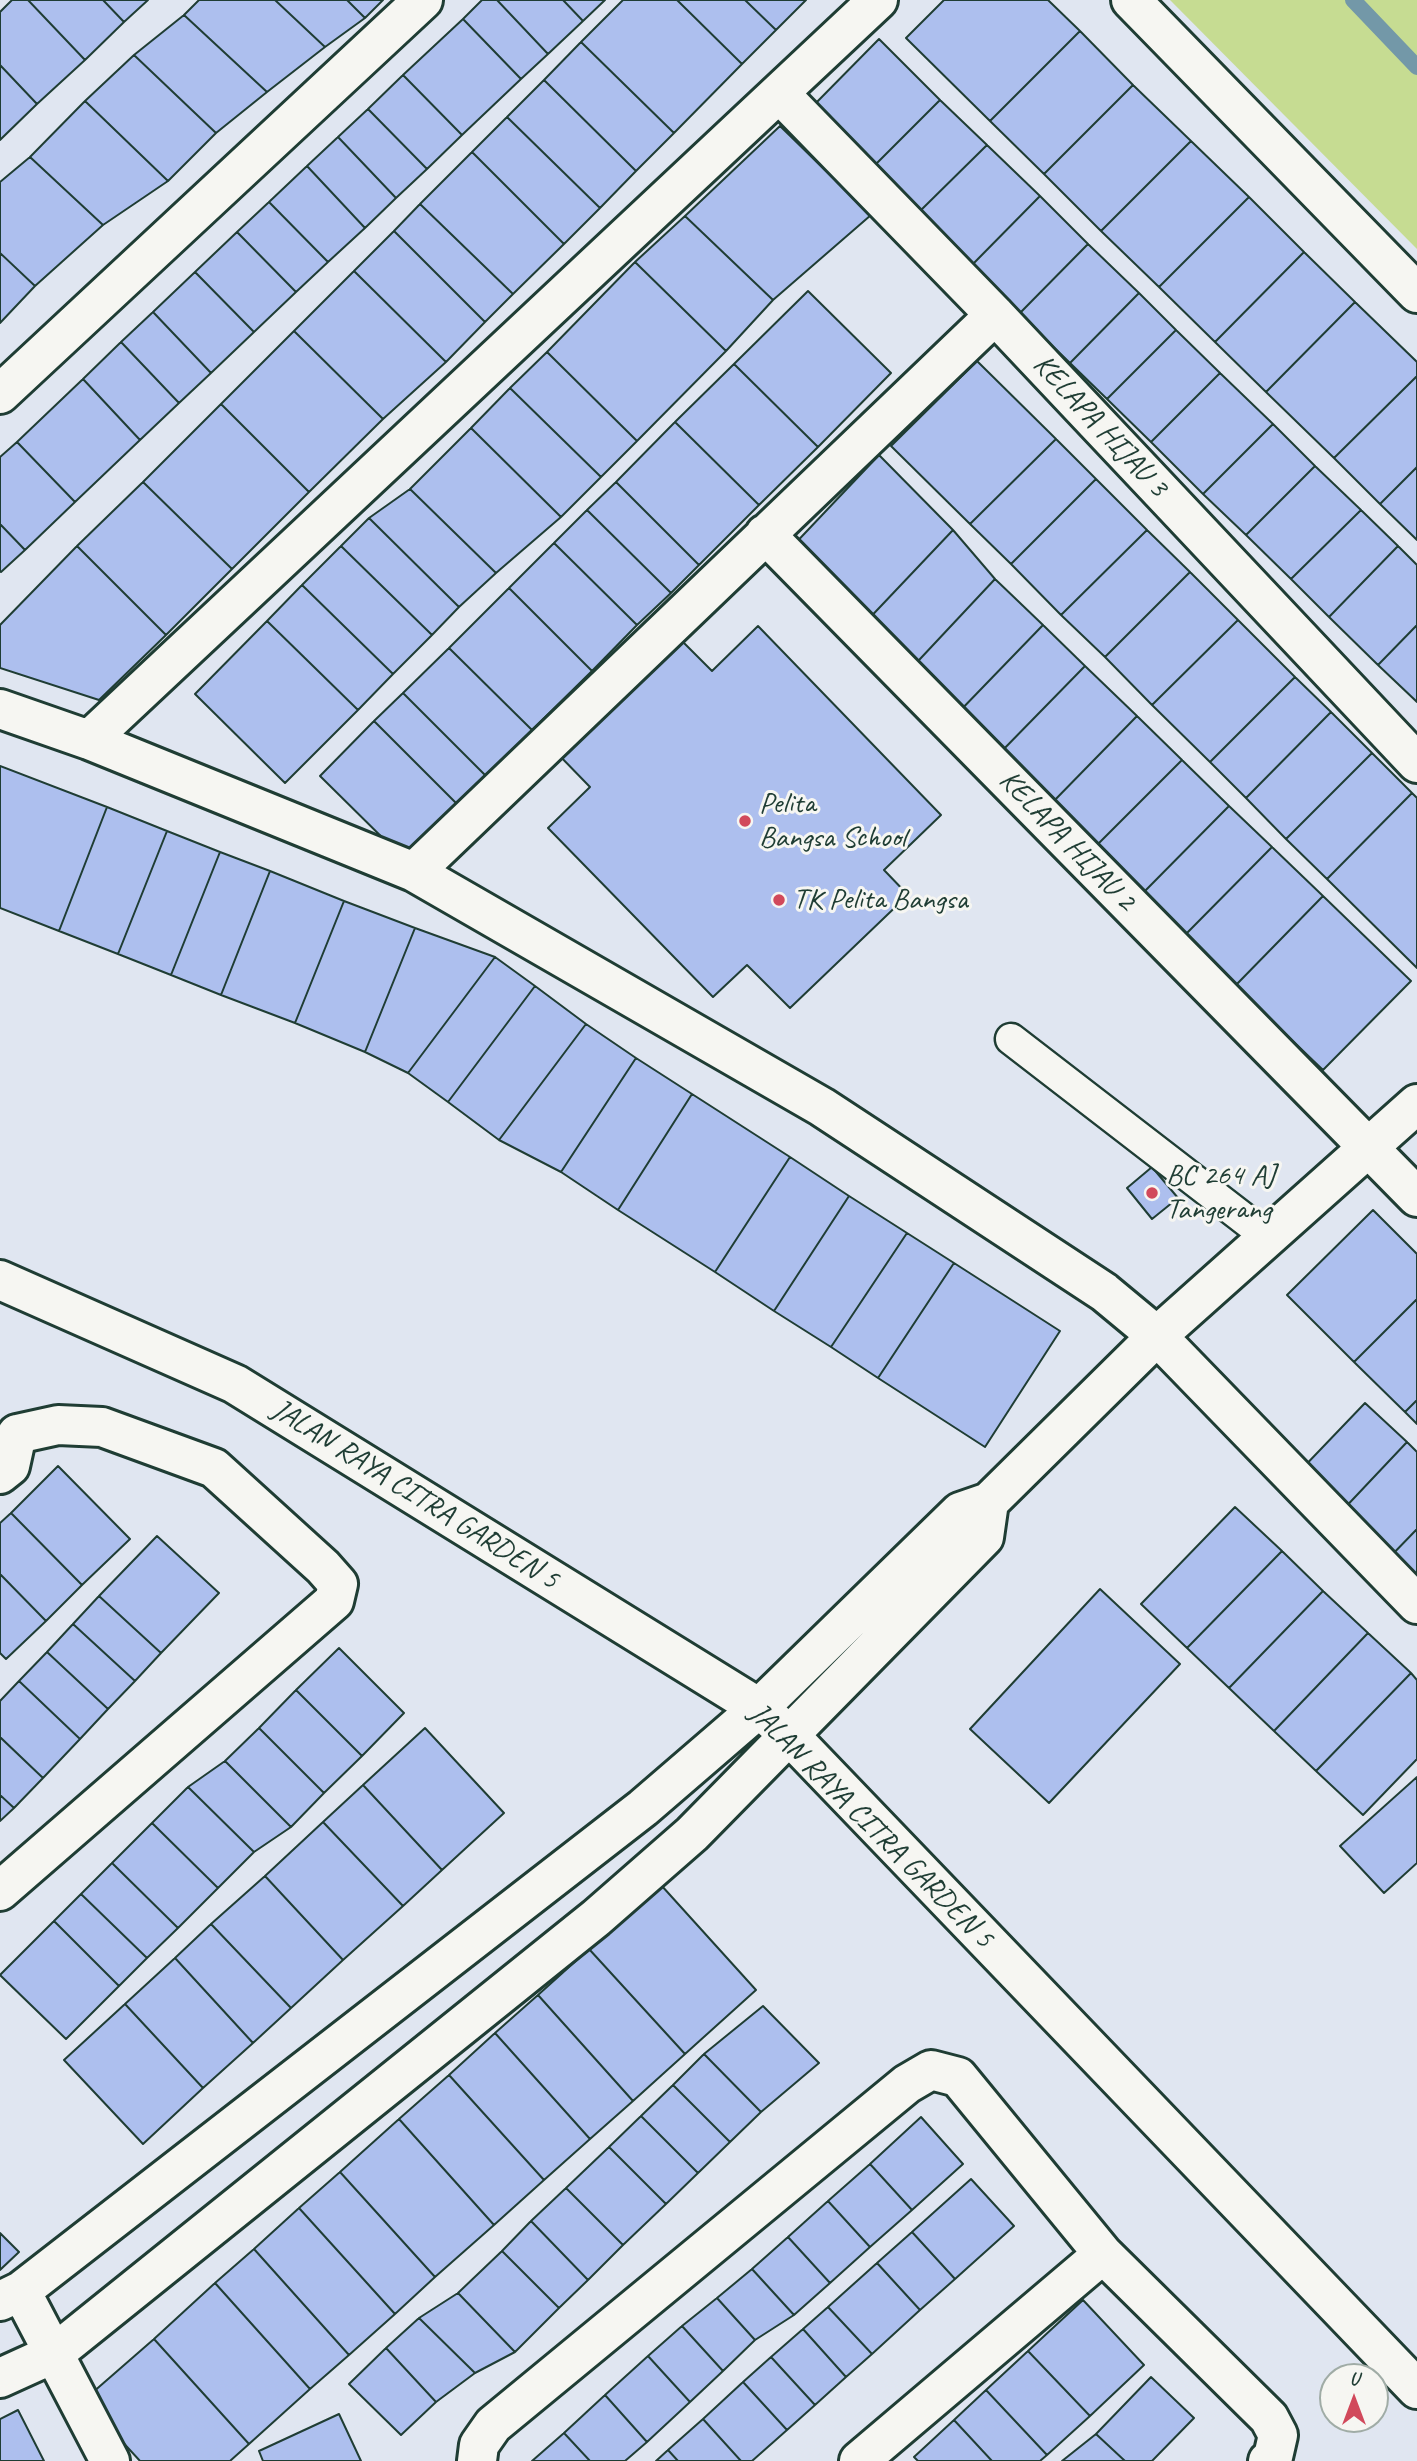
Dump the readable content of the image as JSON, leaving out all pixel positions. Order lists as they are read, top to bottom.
{
  "streets": {
    "street": ["KELAPA HIJAU 3", "KELAPA HIJAU 2", "JALAN RAYA CITRA GARDEN 5"]
  },
  "places": ["Pelita Bangsa School", "TK Pelita Bangsa", "BC 264 AJ Tangerang"],
  "north": "top"
}
